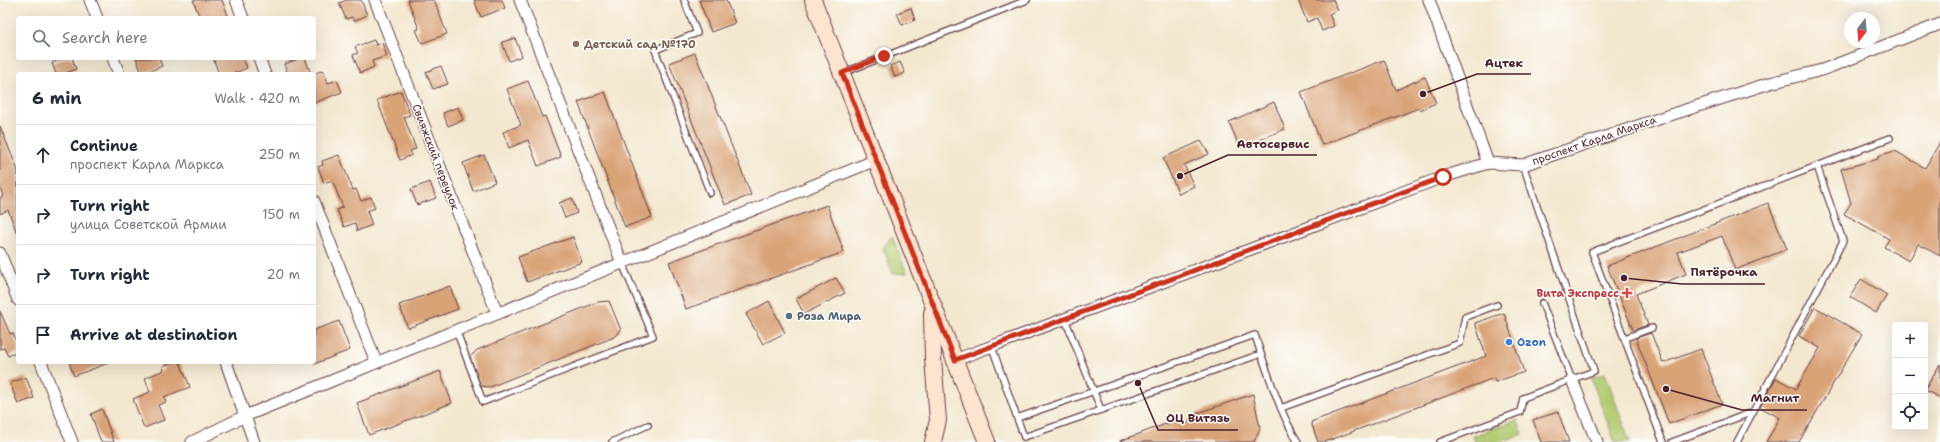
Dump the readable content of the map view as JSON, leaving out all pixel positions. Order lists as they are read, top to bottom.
{
  "streets": {
    "street": ["проспект Карла Маркса", "Свияжский переулок"]
  },
  "places": {
    "other": [
      "Детский сад №170",
      "Ацтек",
      "Автосервис",
      "Пятёрочка",
      "Роза Мира",
      "Ozon",
      "ОЦ Витязь",
      "Магнит"
    ],
    "health": ["Вита Экспресс"]
  },
  "north": "bottom",
  "page": {
    "search": "Search here",
    "heading": ["6 min", "Walk · 420 m"],
    "list": [
      ["Continue", "проспект Карла Маркса", "250 m"],
      ["Turn right", "улица Советской Армии", "150 m"],
      ["Turn right", "20 m"],
      "Arrive at destination"
    ],
    "map_buttons": ["+", "−"]
  }
}
